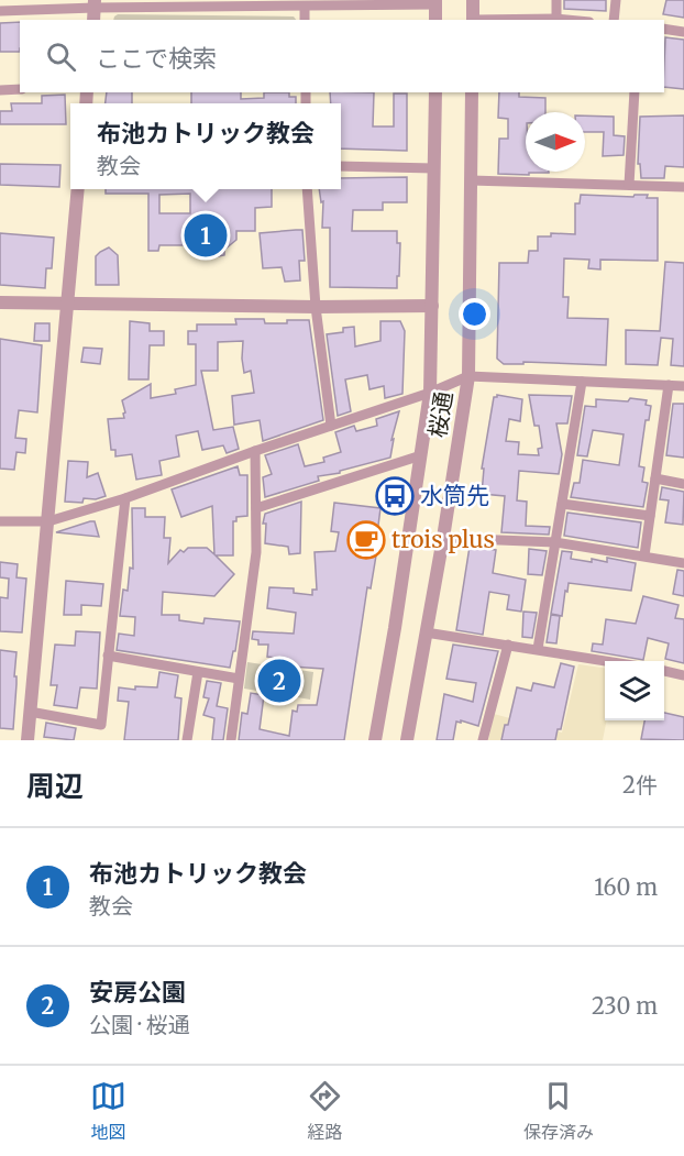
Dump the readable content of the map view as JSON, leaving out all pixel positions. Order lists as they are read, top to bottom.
{
  "streets": {
    "street": ["桜通"]
  },
  "places": {
    "bus stop": ["水筒先"],
    "cafe": ["trois plus"]
  },
  "north": "right",
  "page": {
    "search": "ここで検索",
    "popup": ["布池カトリック教会", "教会"],
    "pins": ["1", "2"],
    "heading": ["周辺", "2件"],
    "list": [
      {
        "mark": "1",
        "name": "布池カトリック教会",
        "note": "教会",
        "value": "160 m"
      },
      {
        "mark": "2",
        "name": "安房公園",
        "note": "公園 · 桜通",
        "value": "230 m"
      }
    ],
    "nav": ["地図", "経路", "保存済み"]
  }
}
